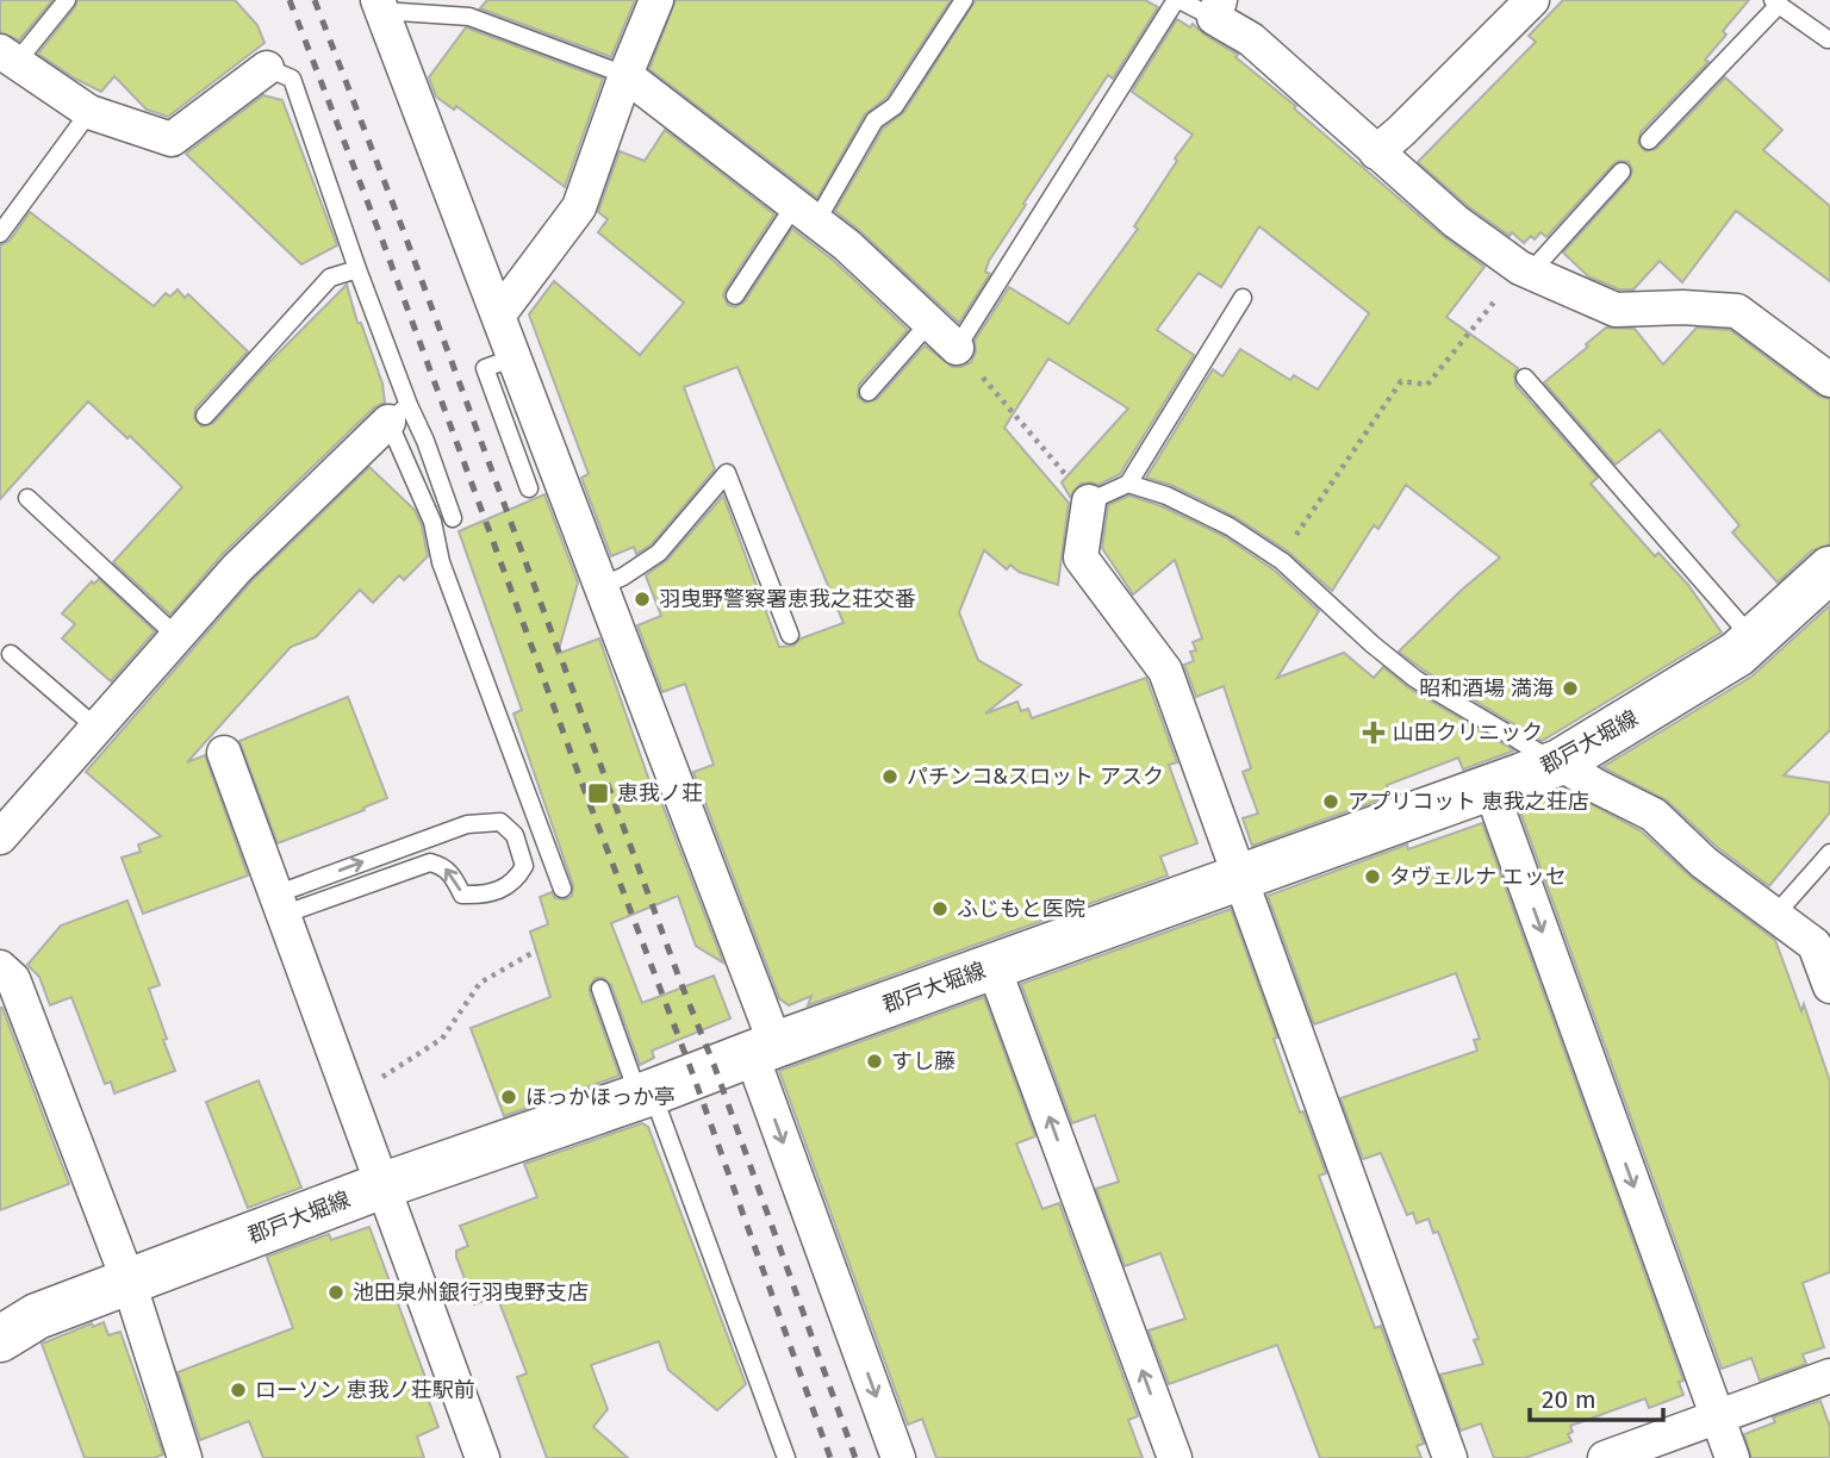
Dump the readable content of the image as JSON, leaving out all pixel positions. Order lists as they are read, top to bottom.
{
  "streets": {
    "main road": ["郡戸大堀線"]
  },
  "places": {
    "other": [
      "羽曳野警察署恵我之荘交番",
      "昭和酒場 満海",
      "パチンコ&スロット アスク",
      "アプリコット 恵我之荘店",
      "タヴェルナ エッセ",
      "ふじもと医院",
      "すし藤",
      "ほっかほっか亭",
      "池田泉州銀行羽曳野支店",
      "ローソン 恵我ノ荘駅前"
    ],
    "health": ["山田クリニック"],
    "transit": ["恵我ノ荘"]
  },
  "scale_bar": "20 m"
}
